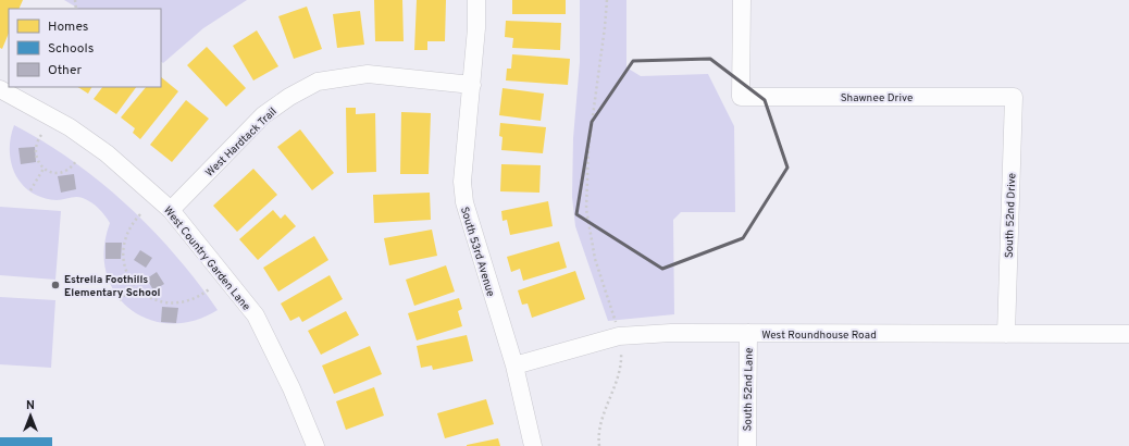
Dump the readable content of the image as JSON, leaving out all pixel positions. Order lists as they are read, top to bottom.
{
  "streets": {
    "street": [
      "Shawnee Drive",
      "West Hardtack Trail",
      "South 52nd Drive",
      "South 53rd Avenue",
      "West Country Garden Lane",
      "West Roundhouse Road",
      "South 52nd Lane"
    ]
  },
  "crossings": [
    ["Shawnee Drive", "South 52nd Drive"],
    ["West Hardtack Trail", "South 53rd Avenue"],
    ["West Hardtack Trail", "West Country Garden Lane"],
    ["South 52nd Drive", "West Roundhouse Road"],
    ["South 53rd Avenue", "West Roundhouse Road"],
    ["West Roundhouse Road", "South 52nd Lane"]
  ],
  "places": ["Estrella Foothills Elementary School"],
  "legend": ["Homes", "Schools", "Other"],
  "north": "top"
}
